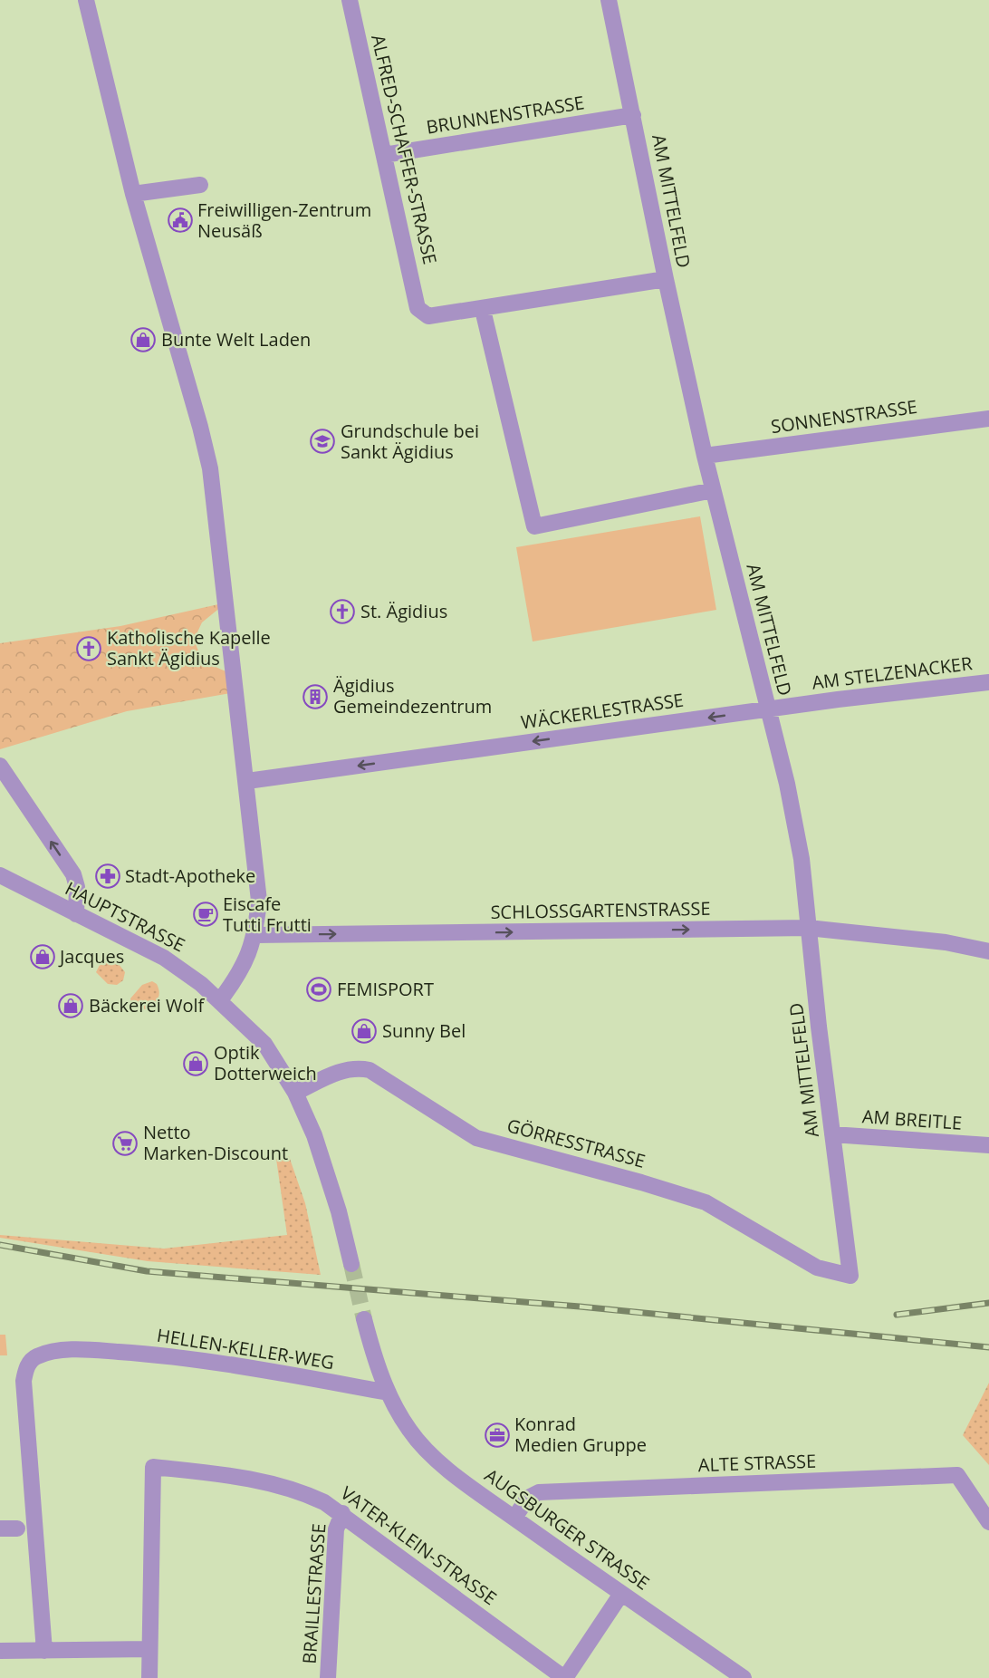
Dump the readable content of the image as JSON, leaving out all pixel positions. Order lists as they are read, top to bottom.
{
  "streets": {
    "street": [
      "BRUNNENSTRASSE",
      "ALFRED-SCHAFFER-STRASSE",
      "AM MITTELFELD",
      "SONNENSTRASSE",
      "AM STELZENACKER",
      "WÄCKERLESTRASSE",
      "SCHLOSSGARTENSTRASSE",
      "HAUPTSTRASSE",
      "AM BREITLE",
      "GÖRRESSTRASSE",
      "HELLEN-KELLER-WEG",
      "ALTE STRASSE",
      "AUGSBURGER STRASSE",
      "VATER-KLEIN-STRASSE",
      "BRAILLESTRASSE"
    ]
  },
  "crossings": [
    ["BRUNNENSTRASSE", "ALFRED-SCHAFFER-STRASSE"],
    ["BRUNNENSTRASSE", "AM MITTELFELD"],
    ["AM MITTELFELD", "SONNENSTRASSE"],
    ["AM MITTELFELD", "AM STELZENACKER"],
    ["AM MITTELFELD", "WÄCKERLESTRASSE"],
    ["AM MITTELFELD", "SCHLOSSGARTENSTRASSE"],
    ["AM MITTELFELD", "AM BREITLE"],
    ["AM MITTELFELD", "GÖRRESSTRASSE"],
    ["AM STELZENACKER", "WÄCKERLESTRASSE"],
    ["HAUPTSTRASSE", "GÖRRESSTRASSE"],
    ["HELLEN-KELLER-WEG", "AUGSBURGER STRASSE"],
    ["ALTE STRASSE", "AUGSBURGER STRASSE"],
    ["AUGSBURGER STRASSE", "VATER-KLEIN-STRASSE"],
    ["VATER-KLEIN-STRASSE", "BRAILLESTRASSE"]
  ],
  "one_way": ["WÄCKERLESTRASSE", "SCHLOSSGARTENSTRASSE"],
  "places": {
    "public building": ["Freiwilligen-Zentrum Neusäß"],
    "shop": [
      "Bunte Welt Laden",
      "Jacques",
      "Bäckerei Wolf",
      "Sunny Bel",
      "Optik Dotterweich"
    ],
    "school or university": ["Grundschule bei Sankt Ägidius"],
    "church": ["St. Ägidius", "Katholische Kapelle Sankt Ägidius"],
    "building": ["Ägidius Gemeindezentrum"],
    "pharmacy": ["Stadt-Apotheke"],
    "cafe": ["Eiscafe Tutti Frutti"],
    "sports": ["FEMISPORT"],
    "supermarket": ["Netto Marken-Discount"],
    "office": ["Konrad Medien Gruppe"]
  }
}
